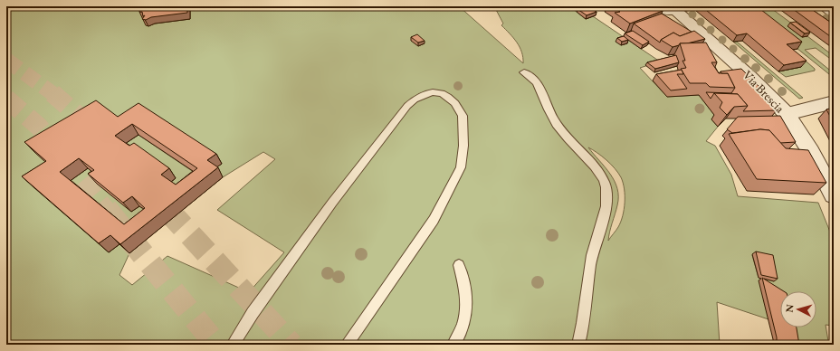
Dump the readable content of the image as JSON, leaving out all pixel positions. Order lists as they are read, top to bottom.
{
  "streets": {
    "street": ["Via Brescia"]
  },
  "north": "left"
}
